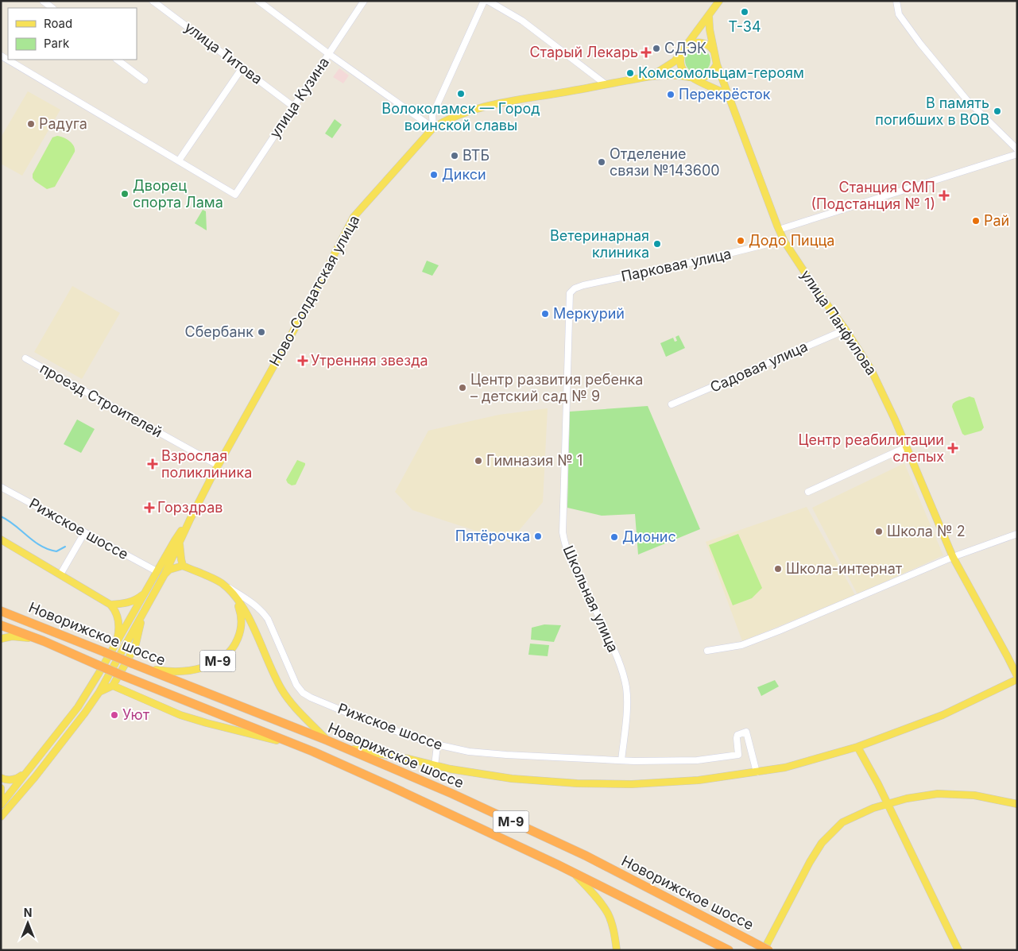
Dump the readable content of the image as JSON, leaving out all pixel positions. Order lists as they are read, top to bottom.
{
  "streets": {
    "highway": ["Новорижское шоссе", "М-9"],
    "main road": ["Ново-Солдатская улица", "улица Панфилова"],
    "street": [
      "улица Титова",
      "улица Кузина",
      "Парковая улица",
      "Садовая улица",
      "проезд Строителей",
      "Рижское шоссе",
      "Школьная улица"
    ]
  },
  "crossings": [
    ["улица Титова", "улица Кузина"],
    ["Парковая улица", "улица Панфилова"],
    ["Парковая улица", "Школьная улица"],
    ["Ново-Солдатская улица", "улица Панфилова"],
    ["Ново-Солдатская улица", "проезд Строителей"],
    ["Ново-Солдатская улица", "Рижское шоссе"],
    ["улица Панфилова", "Садовая улица"],
    ["Рижское шоссе", "Школьная улица"],
    ["Рижское шоссе", "М-9"],
    ["Новорижское шоссе", "М-9"]
  ],
  "places": {
    "other": [
      "Т-34",
      "СДЭК",
      "Комсомольцам-героям",
      "Волоколамск — Город воинской славы",
      "Перекрёсток",
      "В память погибших в ВОВ",
      "Радуга",
      "ВТБ",
      "Отделение связи №143600",
      "Дикси",
      "Дворец спорта Лама",
      "Рай",
      "Додо Пицца",
      "Ветеринарная клиника",
      "Меркурий",
      "Сбербанк",
      "Центр развития ребенка – детский сад № 9",
      "Гимназия № 1",
      "Школа № 2",
      "Пятёрочка",
      "Дионис",
      "Школа-интернат",
      "Уют"
    ],
    "health": [
      "Старый Лекарь",
      "Станция СМП (Подстанция № 1)",
      "Утренняя звезда",
      "Центр реабилитации слепых",
      "Взрослая поликлиника",
      "Горздрав"
    ]
  },
  "legend": ["Road", "Park"],
  "north": "top"
}
